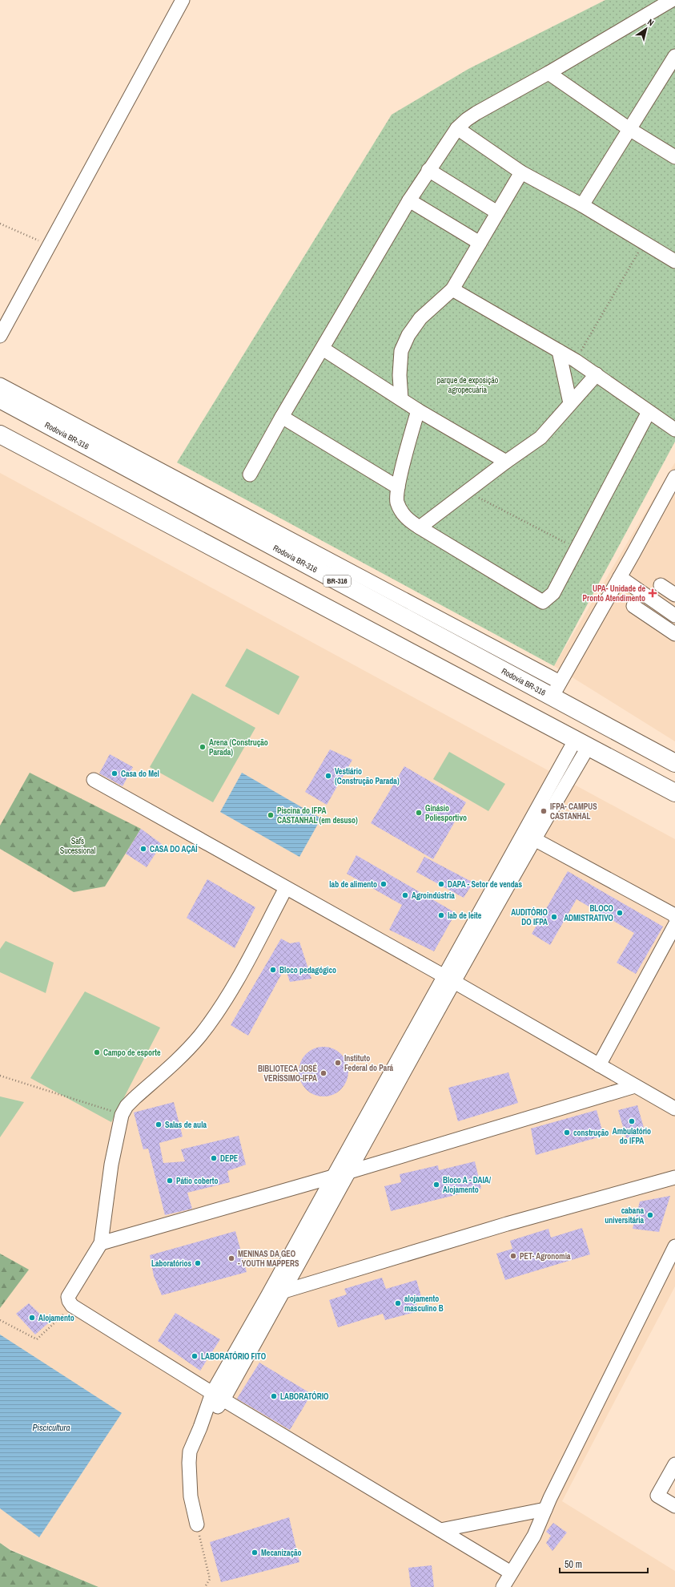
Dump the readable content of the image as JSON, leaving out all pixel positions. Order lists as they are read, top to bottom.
{
  "streets": {
    "highway": ["Rodovia BR-316", "BR-316"]
  },
  "water": ["Piscicultura"],
  "parks": ["parque de exposição agropecuária", "Saf´s Sucessional"],
  "places": {
    "health": ["UPA- Unidade de Pronto Atendimento"],
    "other": [
      "Arena (Construção Parada)",
      "Casa do Mel",
      "Vestiário (Construção Parada)",
      "IFPA- CAMPUS CASTANHAL",
      "Ginásio Poliesportivo",
      "Piscina do IFPA CASTANHAL (em desuso)",
      "CASA DO AÇAÍ",
      "lab de alimento",
      "DAPA - Setor de vendas",
      "Agroindústria",
      "BLOCO ADMISTRATIVO",
      "lab de leite",
      "AUDITÓRIO DO IFPA",
      "Bloco pedagógico",
      "Campo de esporte",
      "Instituto Federal do Pará",
      "BIBLIOTECA JOSÉ VERÍSSIMO-IFPA",
      "Ambulatório do IFPA",
      "Salas de aula",
      "construção",
      "DEPE",
      "Pátio coberto",
      "Bloco A - DAIA/ Alojamento",
      "cabana universitária",
      "PET- Agronomia",
      "MENINAS DA GEO - YOUTH MAPPERS",
      "Laboratórios",
      "alojamento masculino B",
      "Alojamento",
      "LABORATÓRIO FITO",
      "LABORATÓRIO",
      "Mecanização"
    ]
  },
  "scale_bar": "50 m",
  "north": "top right"
}
